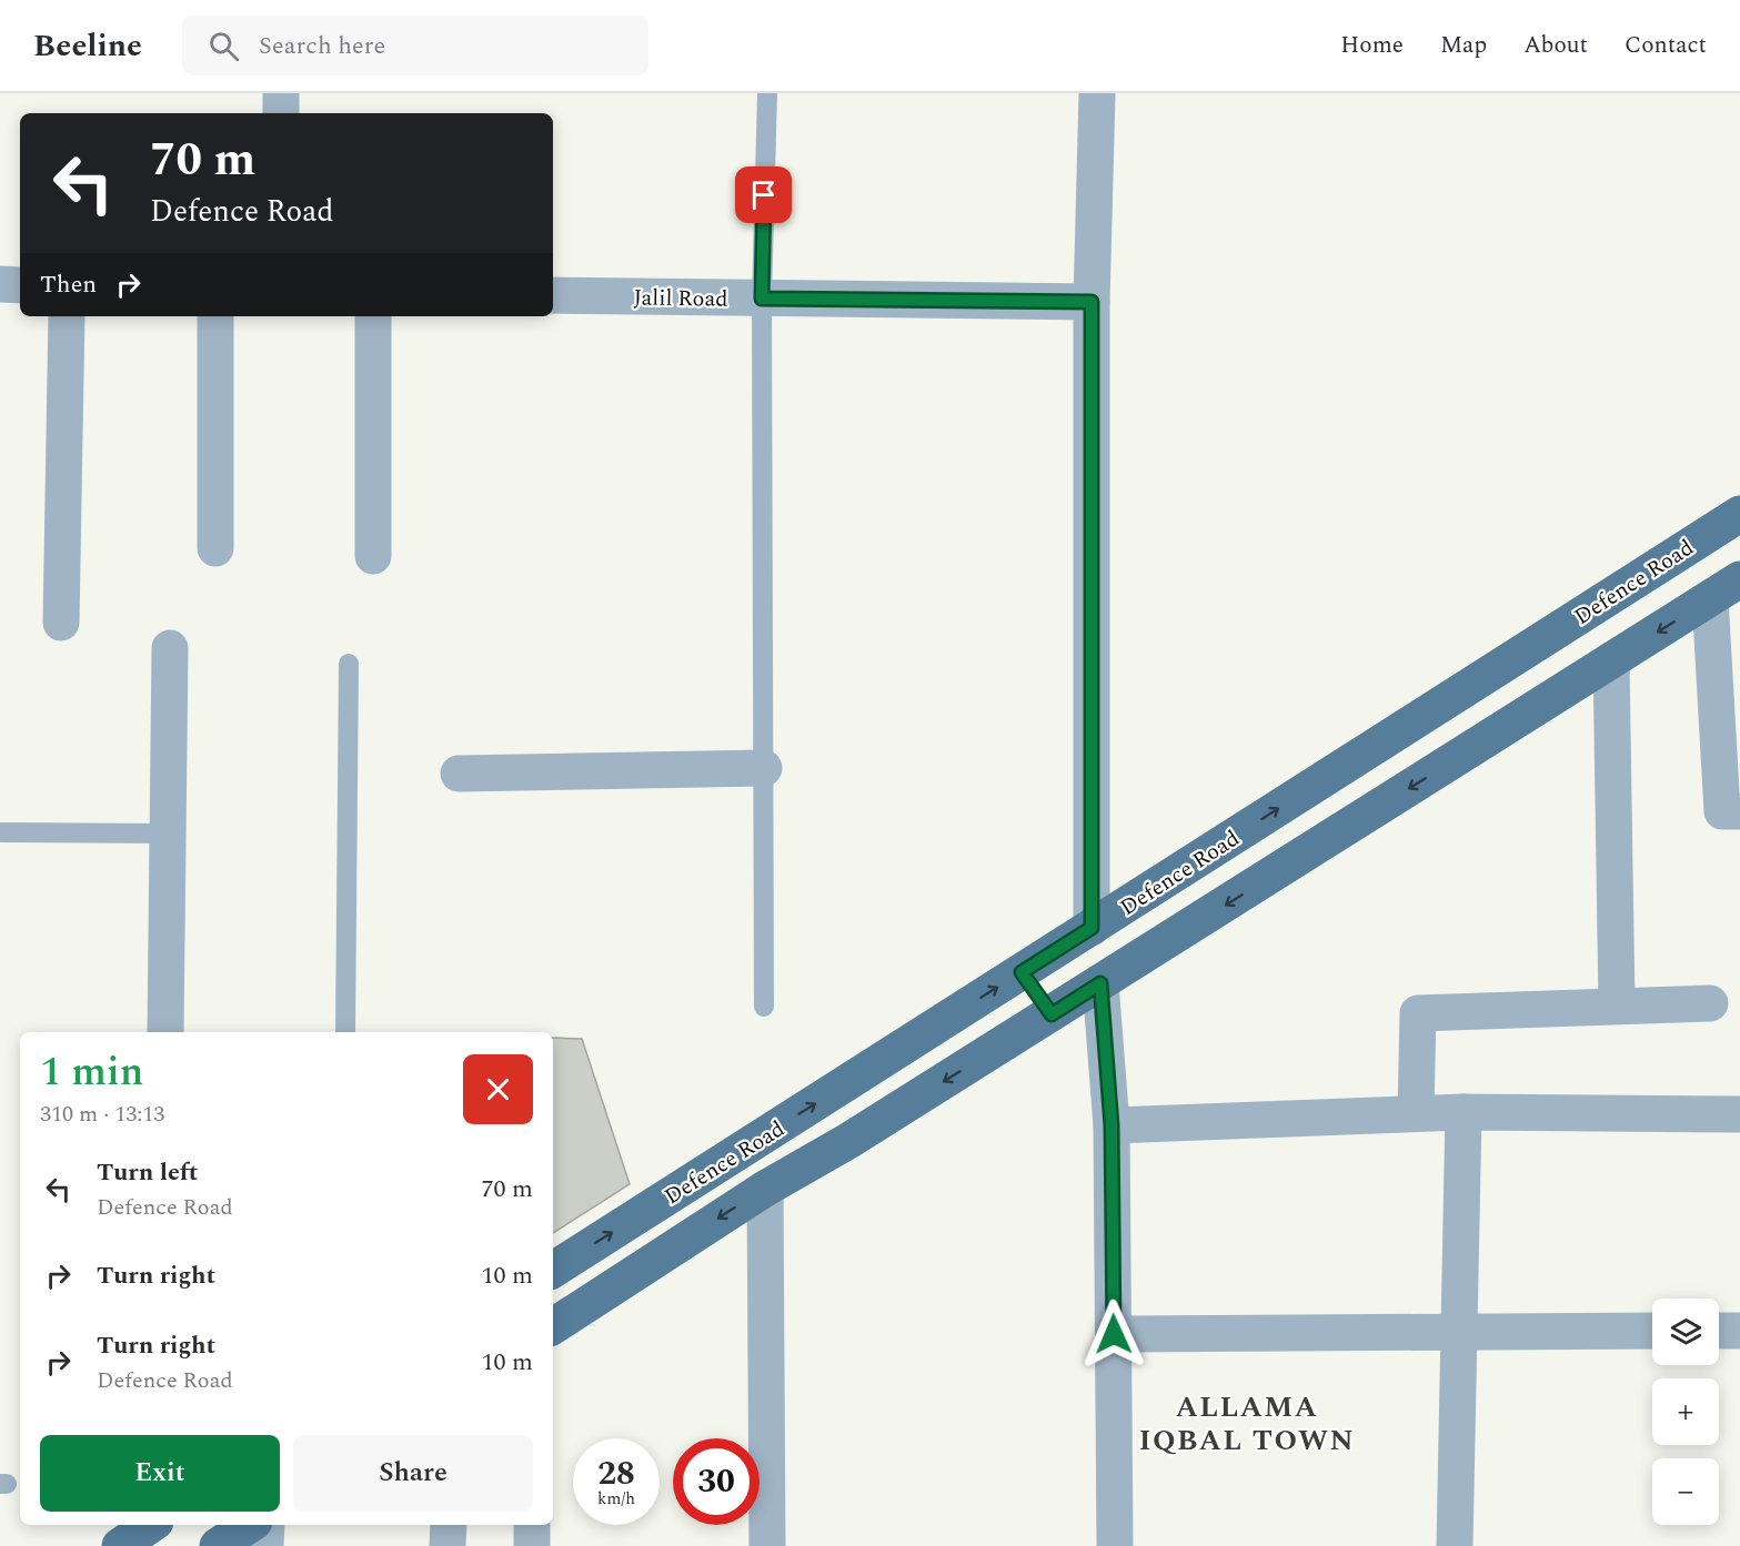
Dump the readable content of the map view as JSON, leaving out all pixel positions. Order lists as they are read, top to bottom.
{
  "streets": {
    "main road": ["Defence Road"],
    "street": ["Jalil Road"]
  },
  "districts": ["ALLAMA IQBAL TOWN"],
  "page": {
    "header": "Beeline",
    "search": "Search here",
    "nav": [
      "Home",
      "Map",
      "About",
      "Contact"
    ],
    "turn": ["70 m", "Defence Road"],
    "then": "Then",
    "heading": ["1 min", "310 m · 13:13"],
    "list": [
      {
        "name": "Turn left",
        "note": "Defence Road",
        "value": "70 m"
      },
      {
        "name": "Turn right",
        "value": "10 m"
      },
      {
        "name": "Turn right",
        "note": "Defence Road",
        "value": "10 m"
      }
    ],
    "map_buttons": ["+", "−"],
    "buttons": ["Exit", "Share"],
    "speed": "28 km/h",
    "limit": "30"
  }
}
